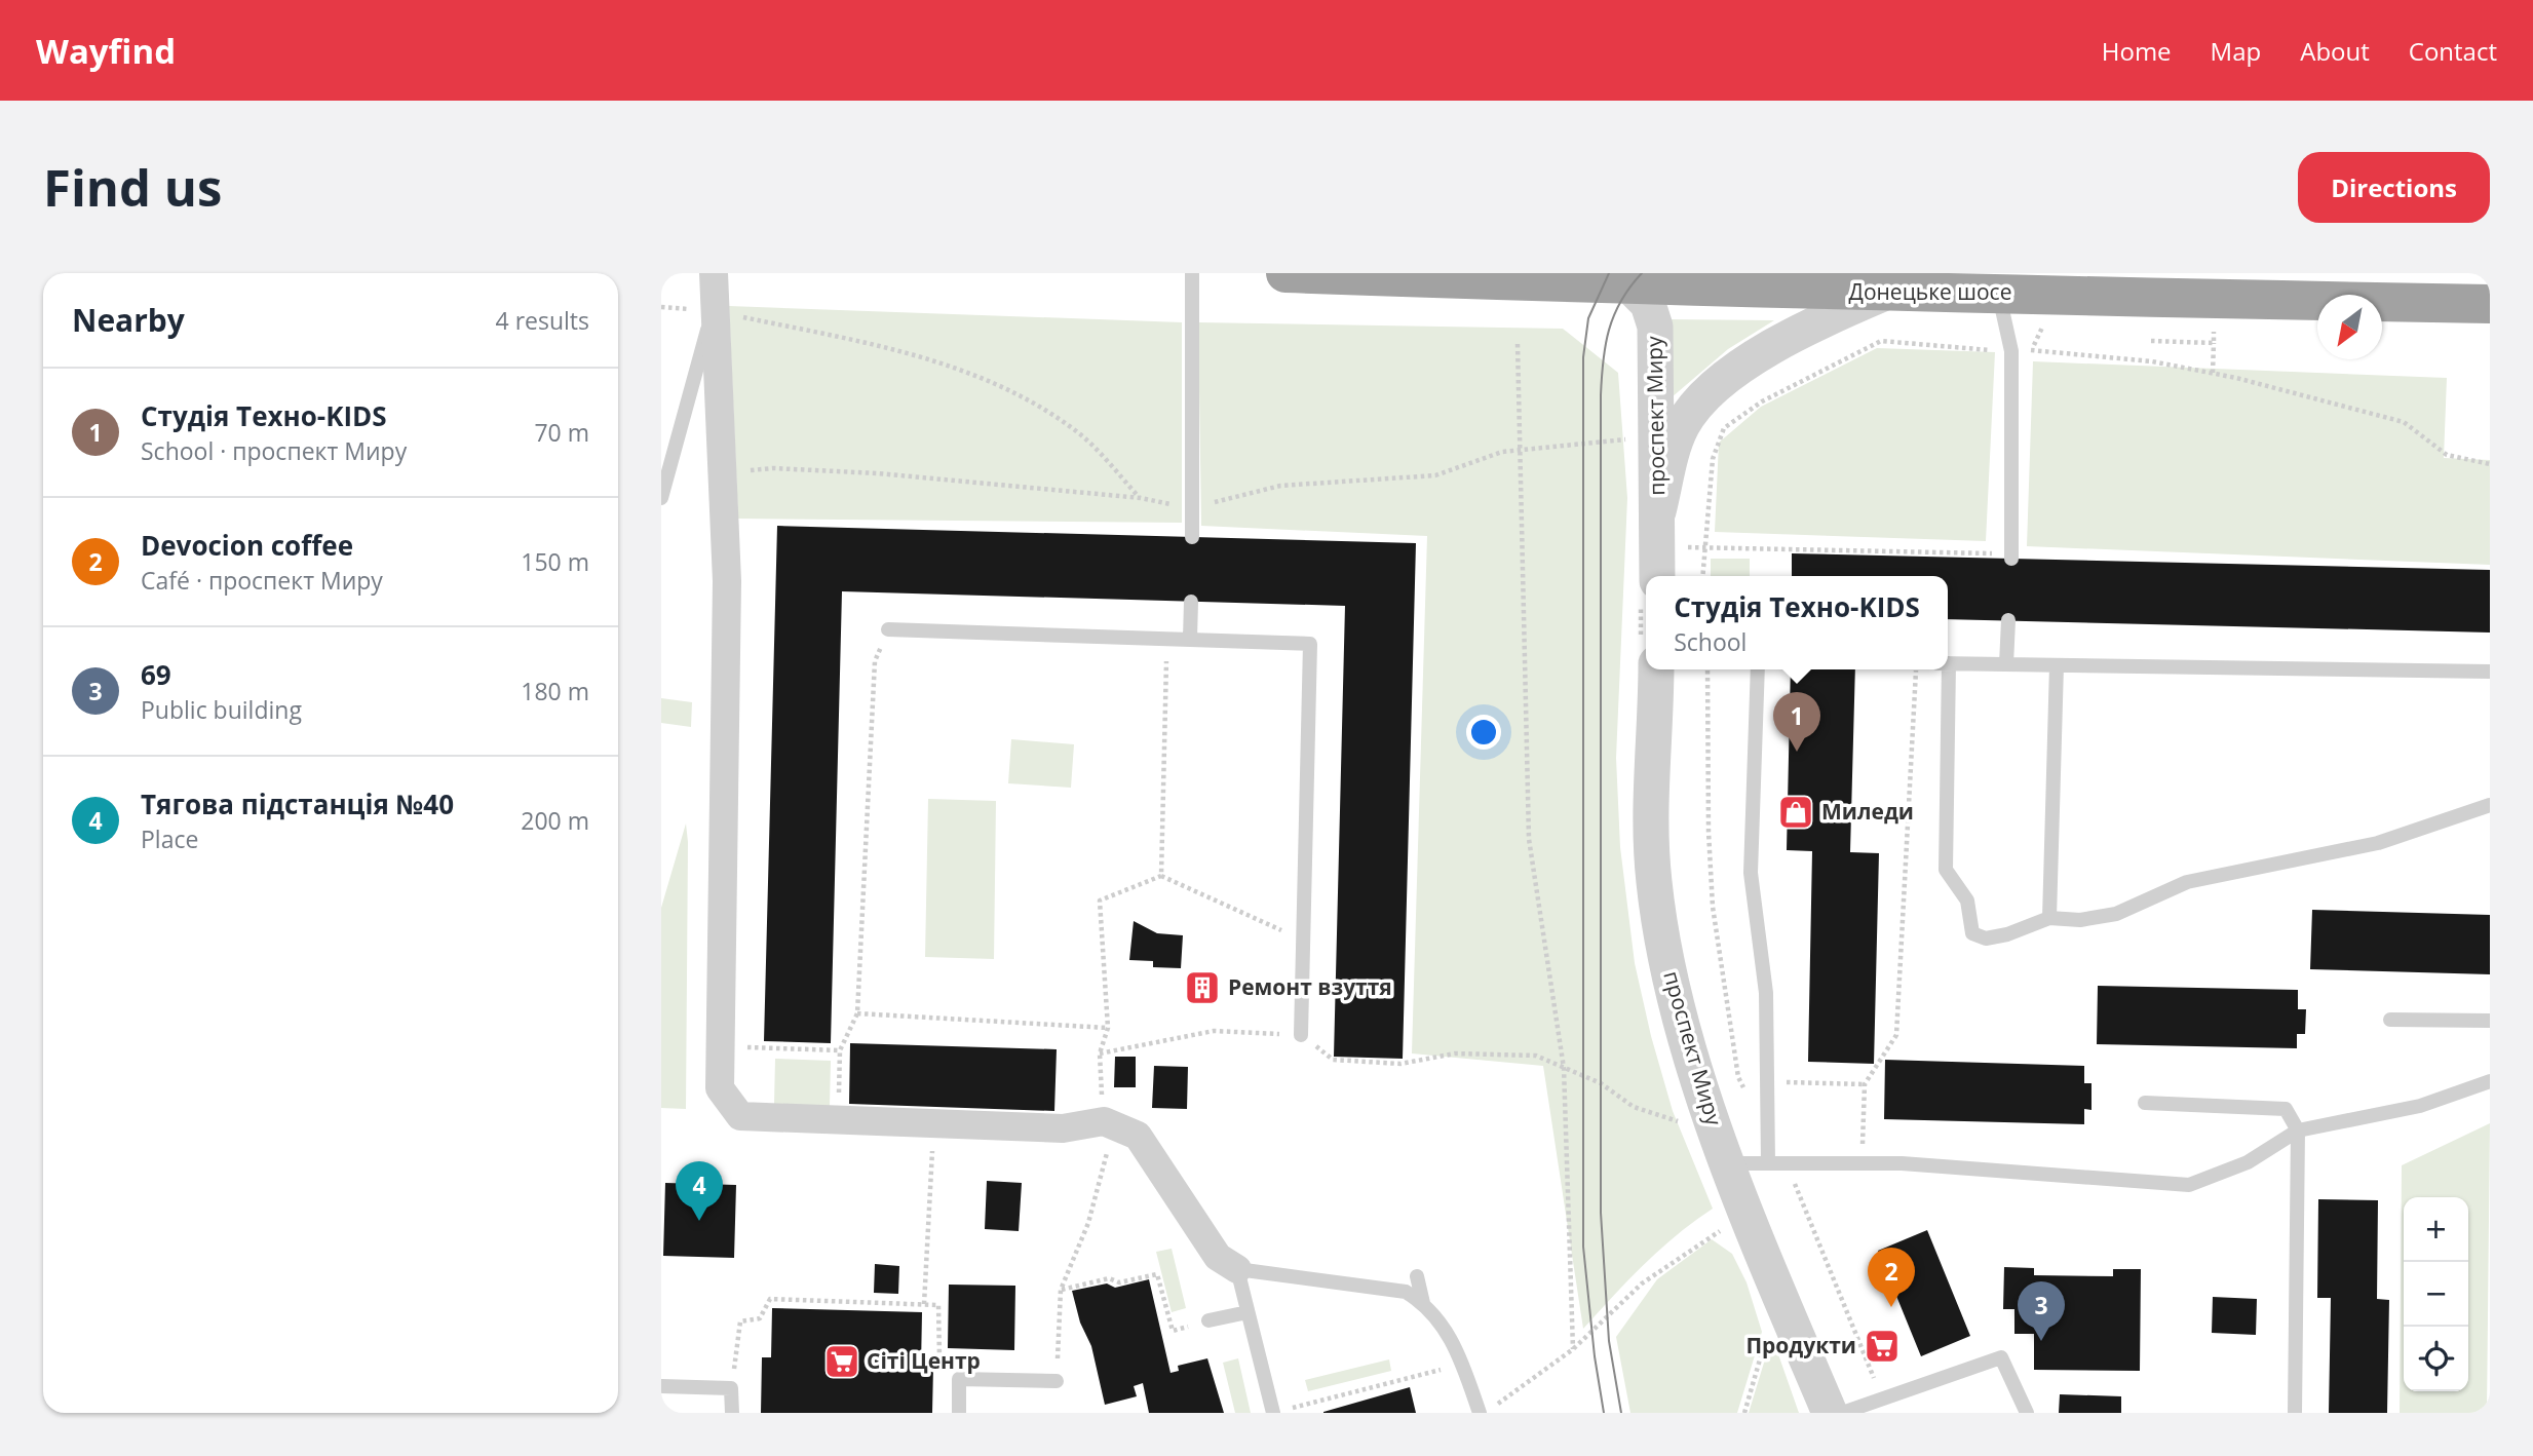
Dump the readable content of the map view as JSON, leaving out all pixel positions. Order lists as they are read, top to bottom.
{
  "streets": {
    "highway": ["Донецьке шосе"],
    "street": ["проспект Миру"]
  },
  "crossings": [
    ["Донецьке шосе", "проспект Миру"]
  ],
  "places": {
    "shop": ["Миледи"],
    "building": ["Ремонт взуття"],
    "supermarket": ["Продукти", "Сіті Центр"]
  },
  "north": "bottom left",
  "page": {
    "header": "Wayfind",
    "nav": [
      "Home",
      "Map",
      "About",
      "Contact"
    ],
    "buttons": "Directions",
    "title": "Find us",
    "heading": ["Nearby", "4 results"],
    "list": [
      {
        "mark": "1",
        "name": "Студія Техно-KIDS",
        "note": "School · проспект Миру",
        "value": "70 m"
      },
      {
        "mark": "2",
        "name": "Devocion coffee",
        "note": "Café · проспект Миру",
        "value": "150 m"
      },
      {
        "mark": "3",
        "name": "69",
        "note": "Public building",
        "value": "180 m"
      },
      {
        "mark": "4",
        "name": "Тягова пiдстанцiя №40",
        "note": "Place",
        "value": "200 m"
      }
    ],
    "popup": ["Студія Техно-KIDS", "School"],
    "pins": [
      "1",
      "4",
      "2",
      "3"
    ],
    "map_buttons": ["+", "−"]
  }
}
